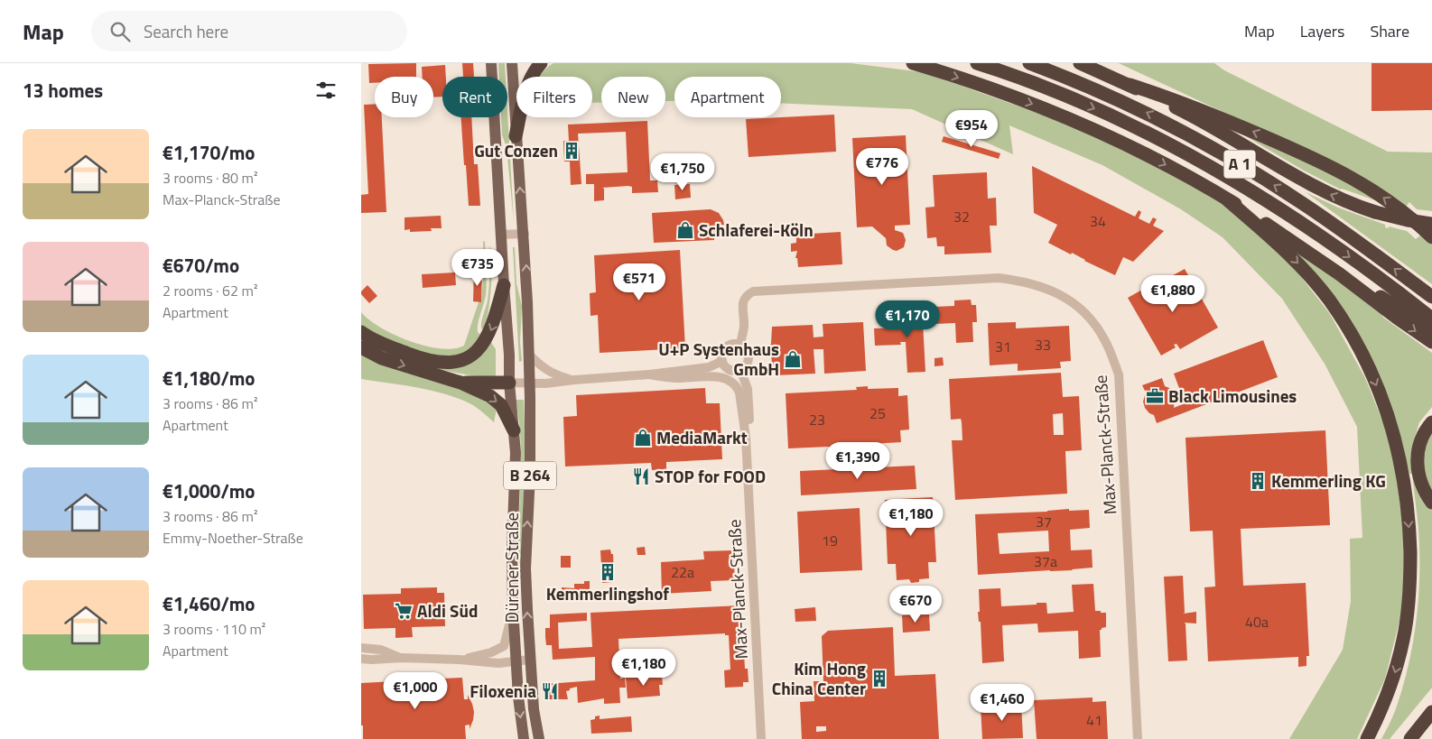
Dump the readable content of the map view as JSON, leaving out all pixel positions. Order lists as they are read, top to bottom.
{
  "streets": {
    "highway": ["A 1"],
    "main road": ["B 264", "Dürener Straße"],
    "street": ["Max-Planck-Straße"]
  },
  "crossings": [
    ["Max-Planck-Straße", "Dürener Straße"]
  ],
  "places": {
    "building": [
      "Gut Conzen",
      "Kemmerling KG",
      "Kemmerlingshof",
      "Kim Hong China Center"
    ],
    "shop": ["Schlaferei-Köln", "U+P Systenhaus GmbH", "MediaMarkt"],
    "office": ["Black Limousines"],
    "restaurant": ["STOP for FOOD", "Filoxenia"],
    "supermarket": ["Aldi Süd"]
  },
  "house_numbers": [
    "32",
    "34",
    "33",
    "31",
    "25",
    "23",
    "37",
    "19",
    "37a",
    "22a",
    "40a",
    "41"
  ],
  "page": {
    "header": "Map",
    "search": "Search here",
    "nav": ["Map", "Layers", "Share"],
    "heading": "13 homes",
    "chip": [
      "Buy",
      "Rent",
      "Filters",
      "New",
      "Apartment"
    ],
    "price": [
      "€954",
      "€776",
      "€1,750",
      "€735",
      "€571",
      "€1,880",
      "€1,170",
      "€1,390",
      "€1,180",
      "€670",
      "€1,180",
      "€1,000",
      "€1,460"
    ],
    "list": [
      {
        "name": "€1,170/mo",
        "note": "3 rooms · 80 m² · Max-Planck-Straße"
      },
      {
        "name": "€670/mo",
        "note": "2 rooms · 62 m² · Apartment"
      },
      {
        "name": "€1,180/mo",
        "note": "3 rooms · 86 m² · Apartment"
      },
      {
        "name": "€1,000/mo",
        "note": "3 rooms · 86 m² · Emmy-Noether-Straße"
      },
      {
        "name": "€1,460/mo",
        "note": "3 rooms · 110 m² · Apartment"
      }
    ]
  }
}
